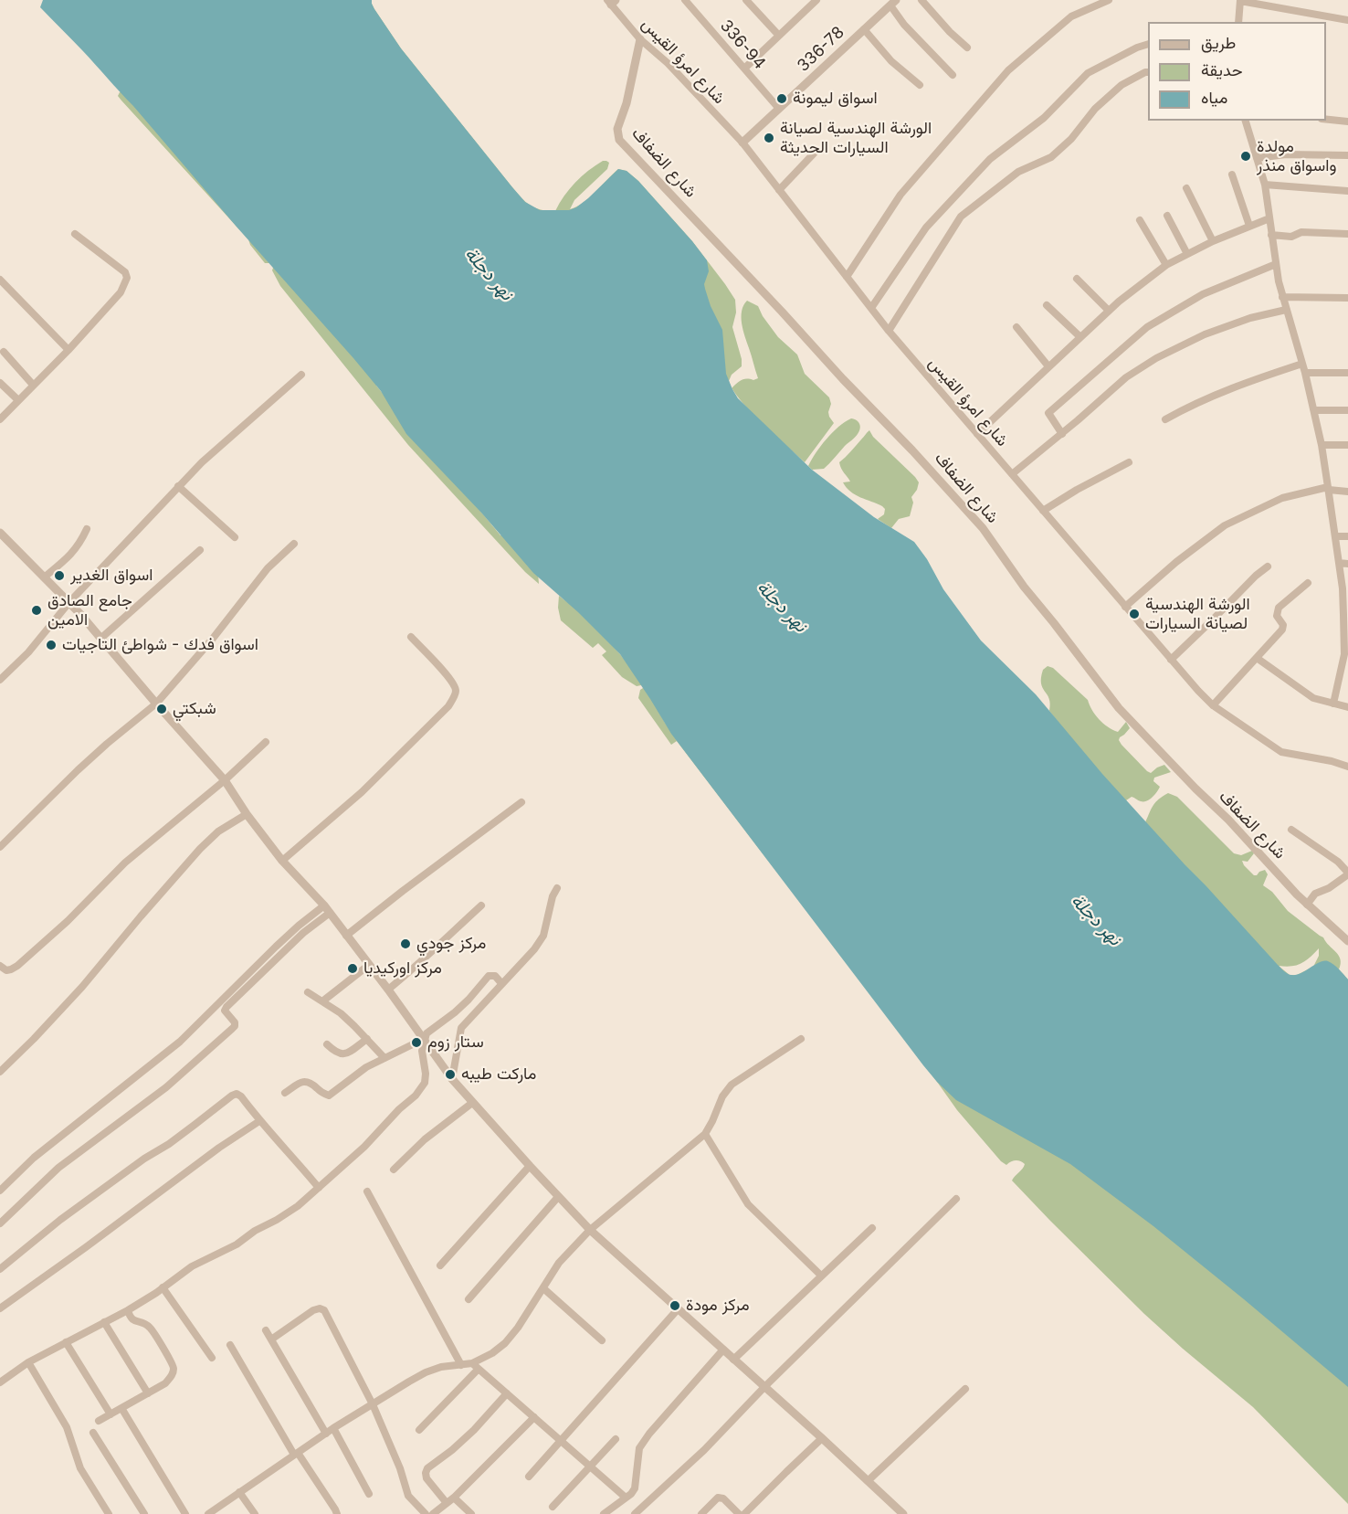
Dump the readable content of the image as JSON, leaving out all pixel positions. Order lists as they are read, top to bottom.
{
  "streets": {
    "street": [
      "336-94",
      "336-78",
      "شارع امرؤ القيس",
      "شارع الضفاف"
    ]
  },
  "crossings": [
    ["336-94", "336-78"],
    ["336-78", "شارع امرؤ القيس"],
    ["شارع امرؤ القيس", "شارع الضفاف"]
  ],
  "water": ["نهر دجلة"],
  "places": [
    "اسواق ليمونة",
    "الورشة الهندسية لصيانة السيارات الحديثة",
    "مولدة واسواق منذر",
    "اسواق الغدير",
    "جامع الصادق الامين",
    "الورشة الهندسية لصيانة السيارات",
    "اسواق فدك - شواطئ التاجيات",
    "شبكتي",
    "مركز جودي",
    "مركز اوركيديا",
    "ستار زوم",
    "ماركت طيبه",
    "مركز مودة"
  ],
  "legend": ["طريق", "حديقة", "مياه"]
}
